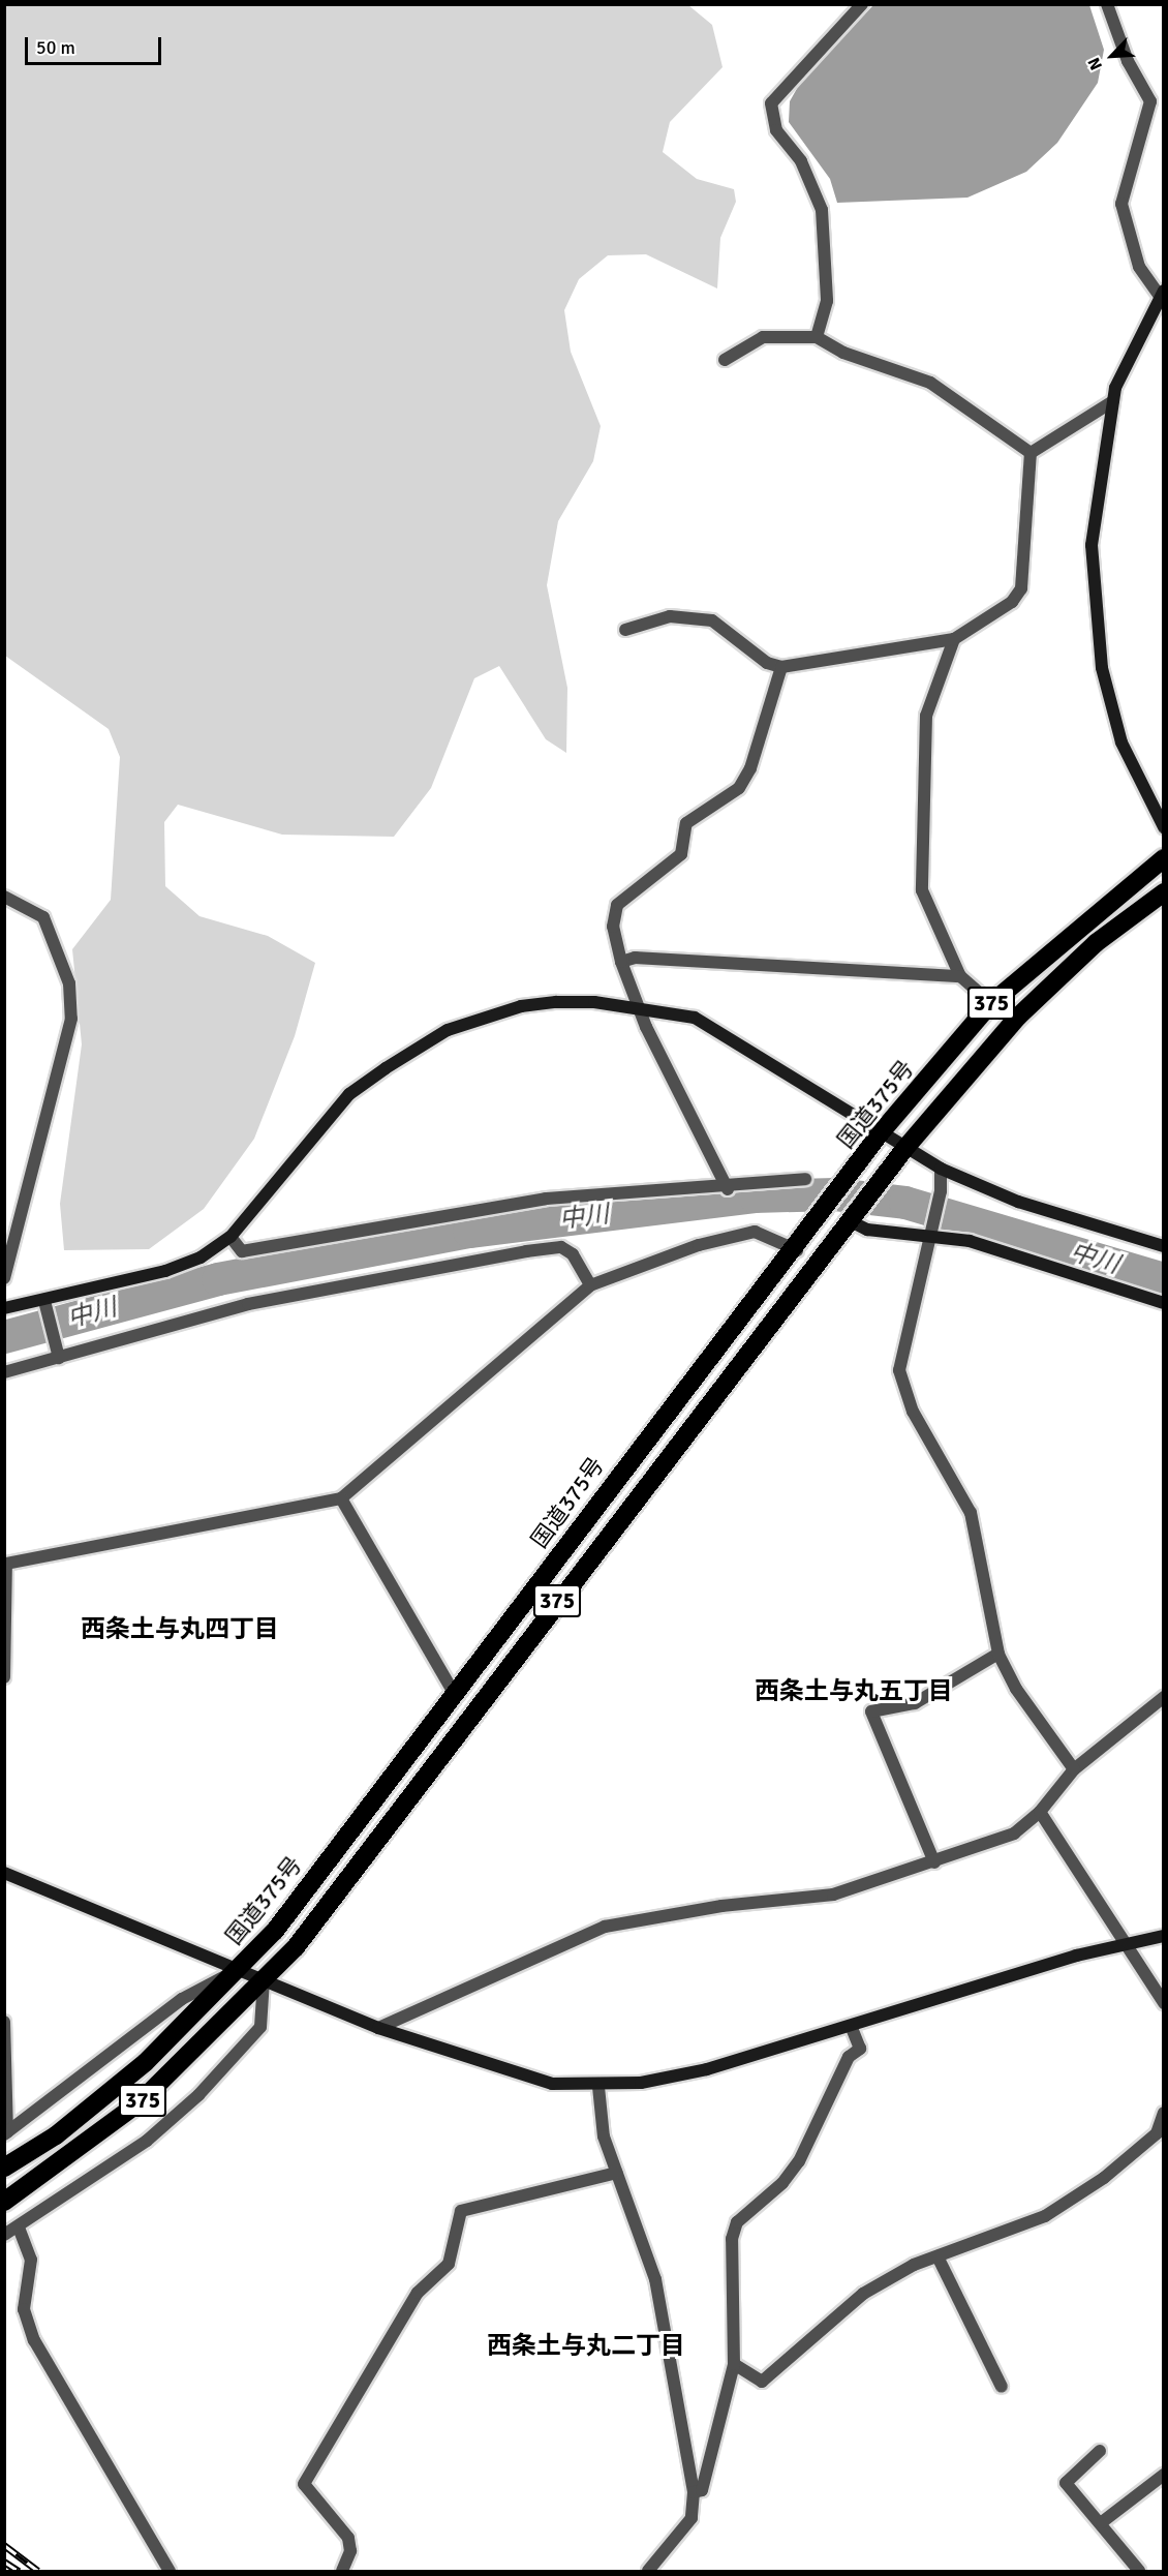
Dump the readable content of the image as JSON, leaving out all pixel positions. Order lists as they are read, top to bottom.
{
  "streets": {
    "highway": ["375", "国道375号"]
  },
  "districts": ["西条土与丸四丁目", "西条土与丸五丁目", "西条土与丸二丁目"],
  "water": ["中川"],
  "scale_bar": "50 m",
  "north": "bottom left"
}
